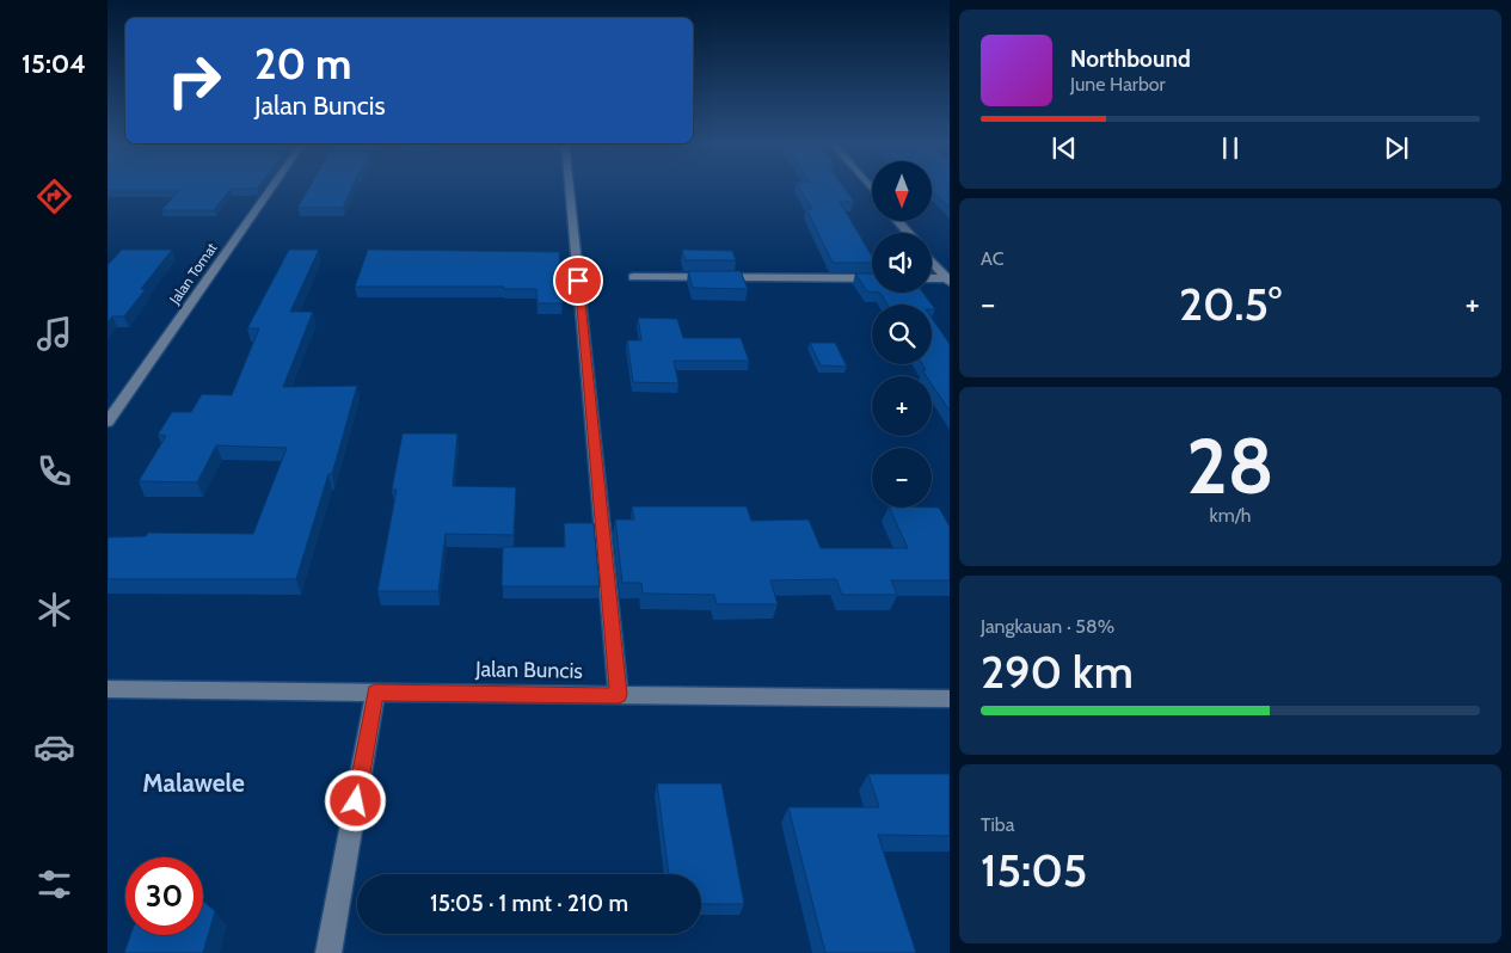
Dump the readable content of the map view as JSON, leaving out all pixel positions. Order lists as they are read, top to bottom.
{
  "streets": {
    "street": ["Jalan Tomat", "Jalan Buncis"]
  },
  "districts": ["Malawele"],
  "north": "bottom",
  "page": {
    "tabs": "15:04",
    "turn": ["20 m", "Jalan Buncis"],
    "song": ["Northbound", "June Harbor"],
    "map_buttons": ["+", "−"],
    "tile": [
      "AC",
      ["28", "km/h"],
      ["Jangkauan · 58%", "290 km"],
      ["Tiba", "15:05"]
    ],
    "heat": ["−", "20.5°", "+"],
    "limit": "30",
    "trip": "15:05 · 1 mnt · 210 m"
  }
}
